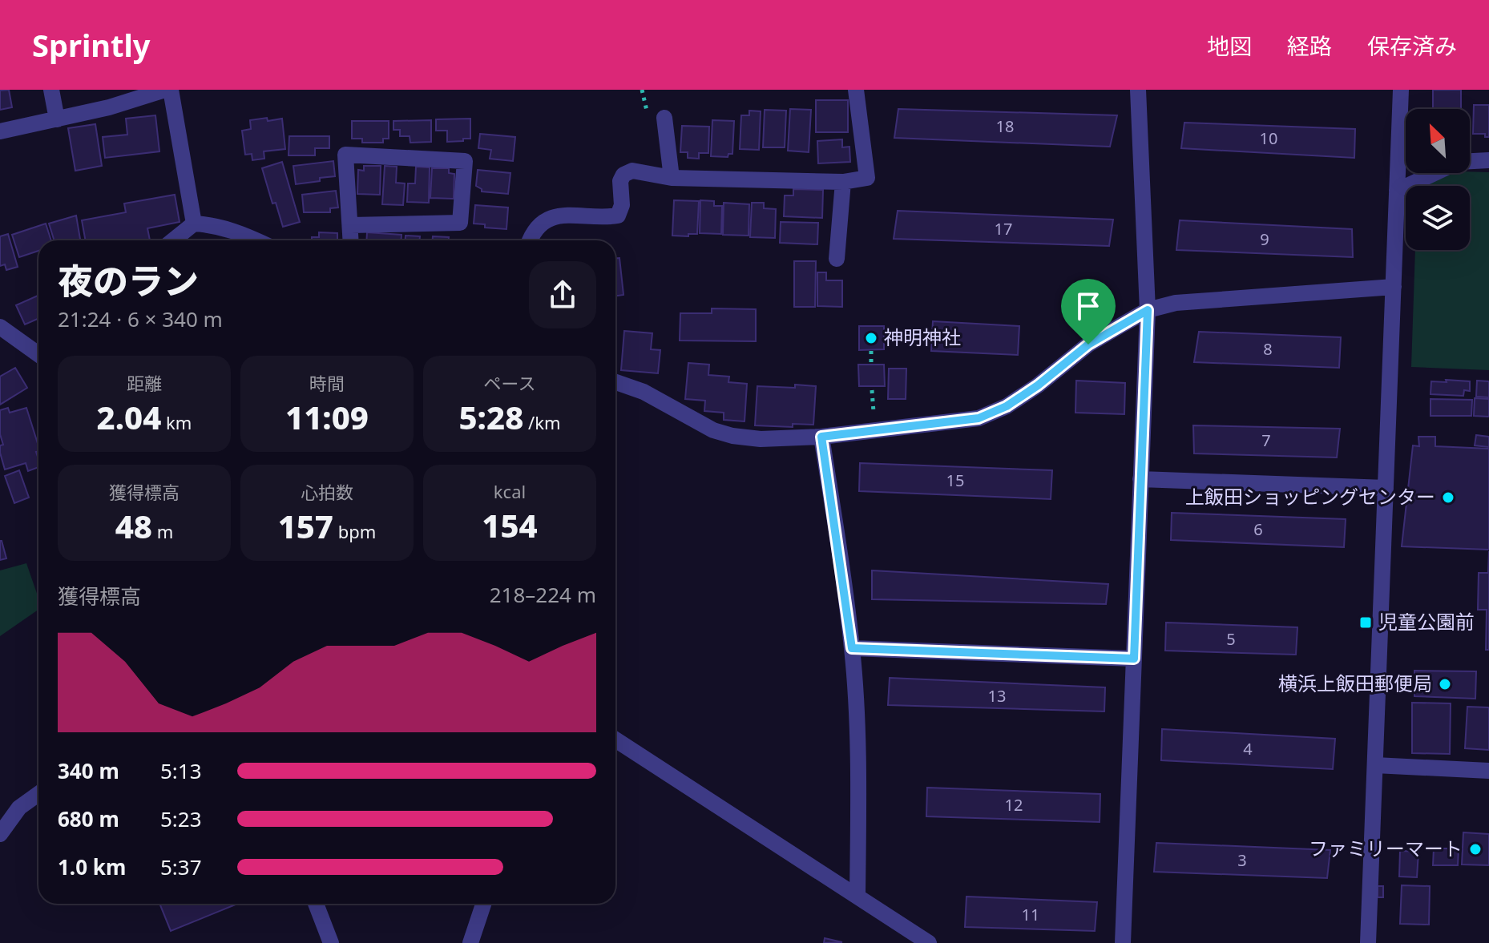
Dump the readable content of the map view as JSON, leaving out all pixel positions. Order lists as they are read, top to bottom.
{
  "places": {
    "other": [
      "神明神社",
      "上飯田ショッピングセンター",
      "横浜上飯田郵便局",
      "ファミリーマート"
    ],
    "transit": ["児童公園前"]
  },
  "house_numbers": [
    "18",
    "10",
    "17",
    "9",
    "8",
    "7",
    "15",
    "6",
    "5",
    "13",
    "4",
    "12",
    "3",
    "11"
  ],
  "north": "top left",
  "page": {
    "header": "Sprintly",
    "nav": ["地図", "経路", "保存済み"],
    "heading": ["夜のラン", "21:24 · 6 × 340 m"],
    "stats": [
      ["距離", "2.04 km"],
      ["時間", "11:09"],
      ["ペース", "5:28 /km"],
      ["獲得標高", "48 m"],
      ["心拍数", "157 bpm"],
      ["kcal", "154"]
    ],
    "chart": ["獲得標高", "218–224 m"],
    "list": [
      {
        "name": "340 m",
        "note": "5:13"
      },
      {
        "name": "680 m",
        "note": "5:23"
      },
      {
        "name": "1.0 km",
        "note": "5:37"
      }
    ]
  }
}
